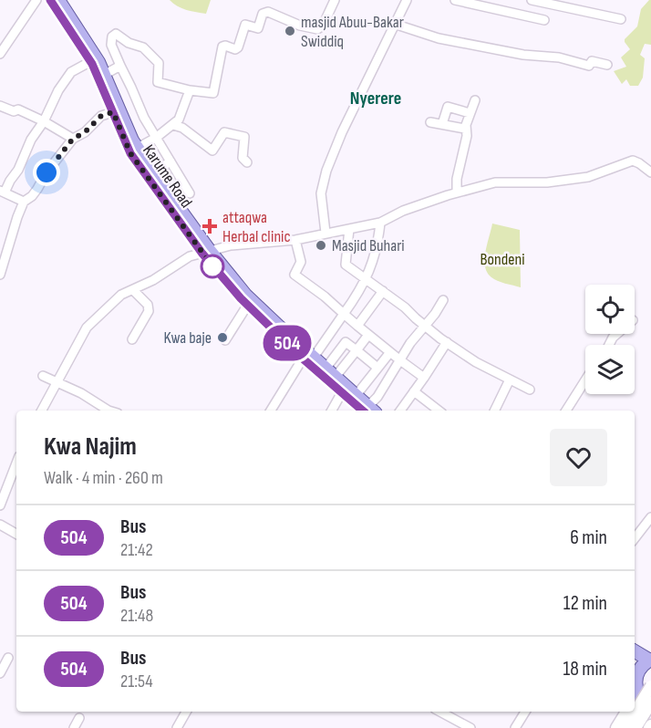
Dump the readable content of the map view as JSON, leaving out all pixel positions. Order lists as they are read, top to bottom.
{
  "streets": {
    "main road": ["Karume Road"]
  },
  "districts": ["Nyerere"],
  "parks": ["Bondeni"],
  "places": {
    "other": ["masjid Abuu-Bakar Swiddiq", "Masjid Buhari", "Kwa baje"],
    "health": ["attaqwa Herbal clinic"]
  },
  "lines": ["bus line 504"],
  "page": {
    "on_map": "504",
    "heading": ["Kwa Najim", "Walk · 4 min · 260 m"],
    "list": [
      {
        "mark": "504",
        "name": "Bus",
        "note": "21:42",
        "value": "6 min"
      },
      {
        "mark": "504",
        "name": "Bus",
        "note": "21:48",
        "value": "12 min"
      },
      {
        "mark": "504",
        "name": "Bus",
        "note": "21:54",
        "value": "18 min"
      }
    ]
  }
}
